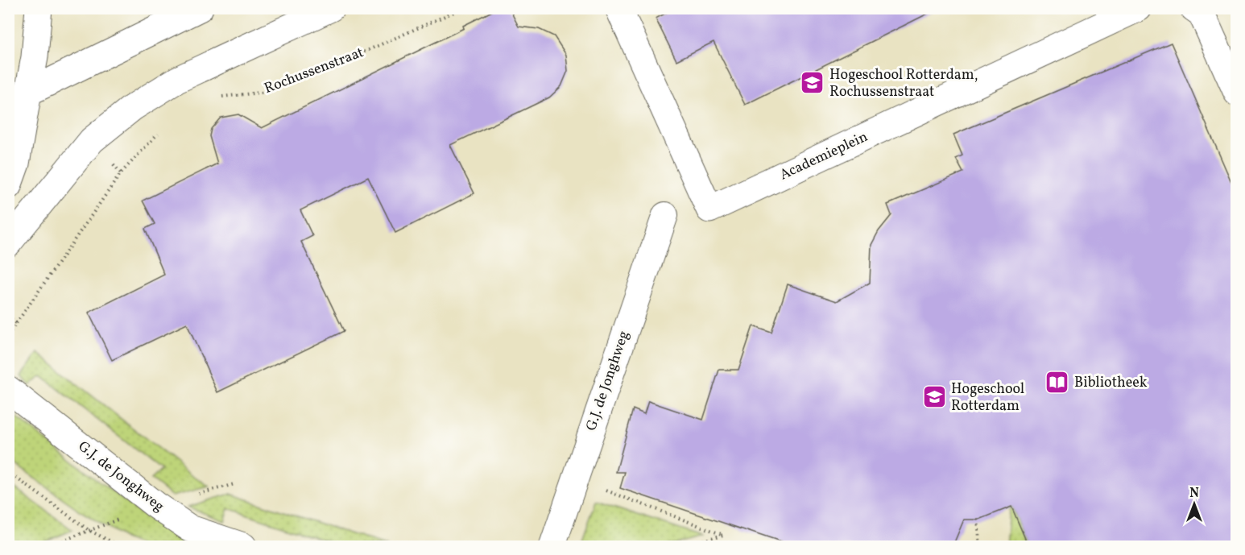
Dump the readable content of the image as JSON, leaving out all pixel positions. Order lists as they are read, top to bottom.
{
  "streets": {
    "street": ["Academieplein", "G.J. de Jonghweg"],
    "path": ["Rochussenstraat"]
  },
  "places": {
    "school or university": ["Hogeschool Rotterdam, Rochussenstraat", "Hogeschool Rotterdam"],
    "library": ["Bibliotheek"]
  },
  "north": "top"
}
